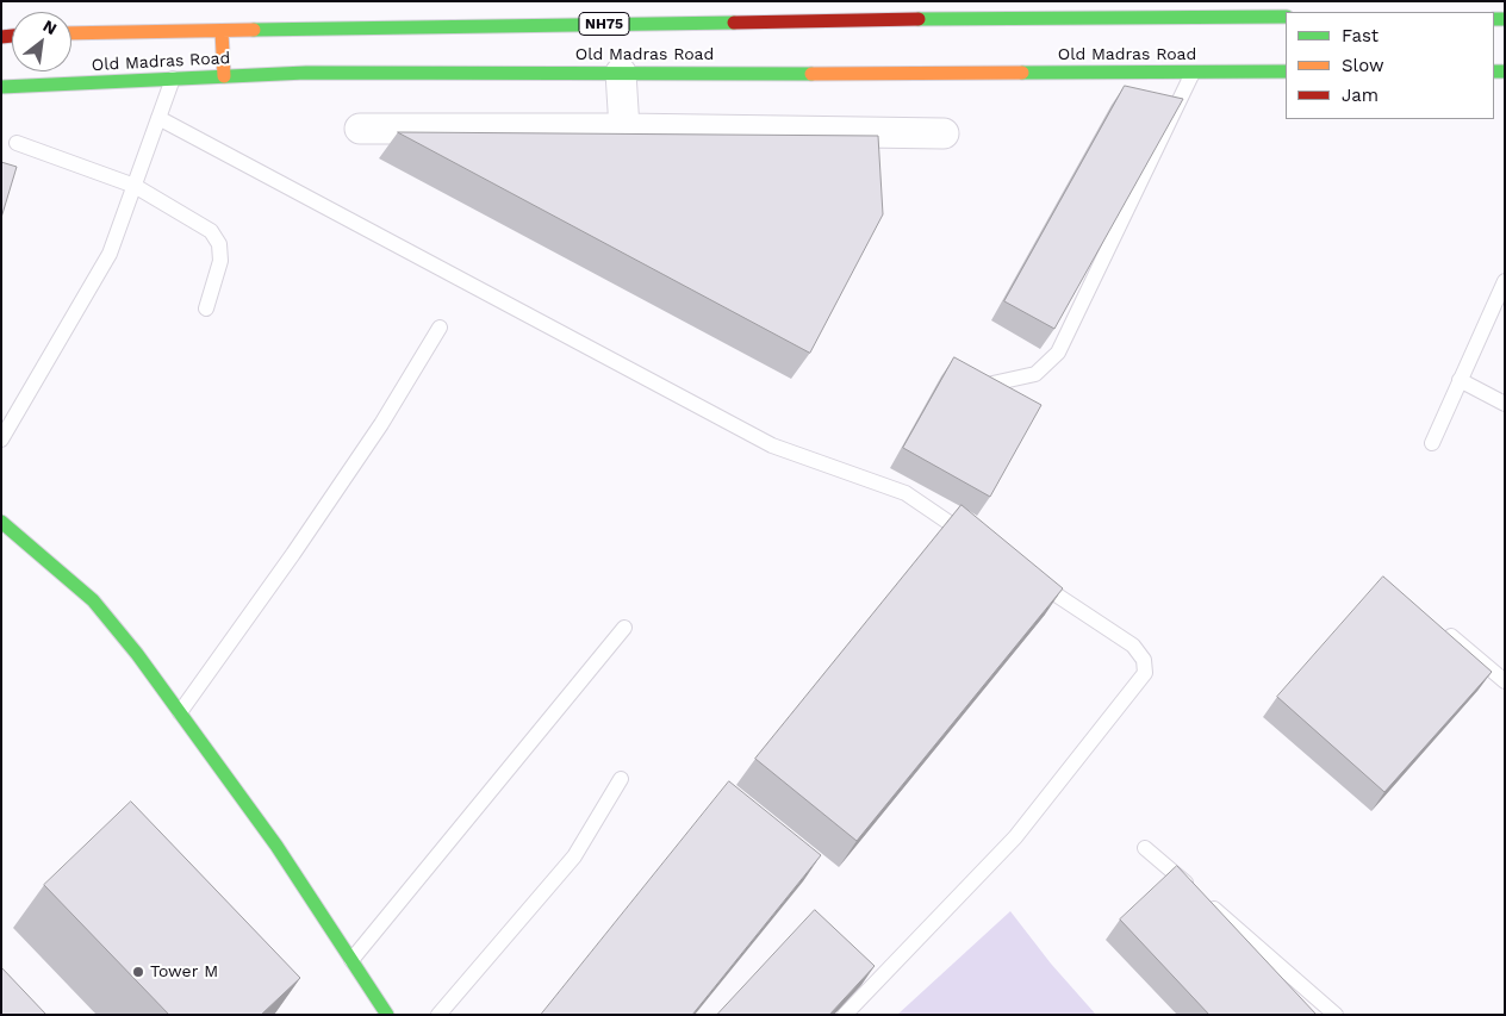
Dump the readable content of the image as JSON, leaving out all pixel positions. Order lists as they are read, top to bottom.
{
  "streets": {
    "main road": ["NH75", "Old Madras Road"]
  },
  "crossings": [
    ["NH75", "Old Madras Road"]
  ],
  "places": ["Tower M"],
  "legend": ["Fast", "Slow", "Jam"],
  "north": "top right"
}
